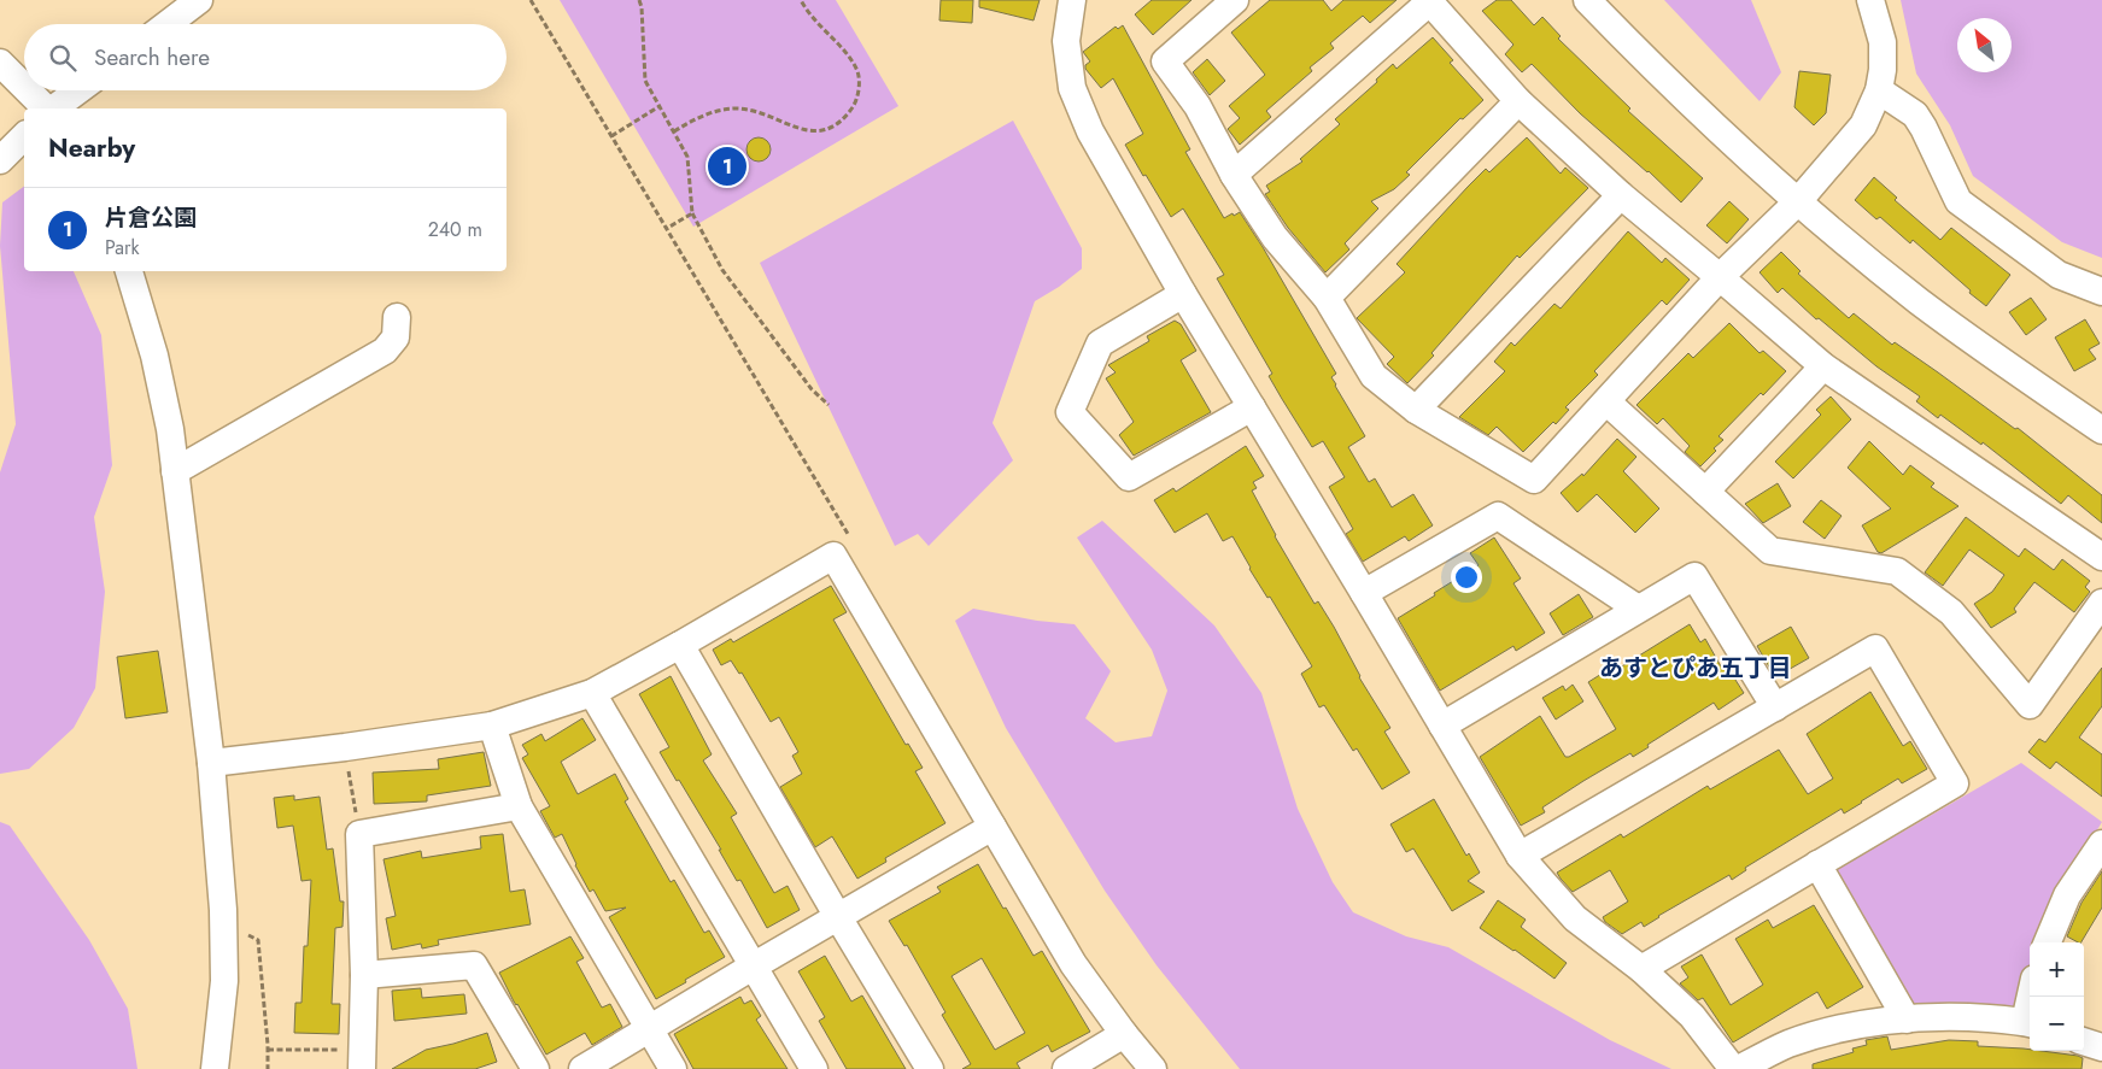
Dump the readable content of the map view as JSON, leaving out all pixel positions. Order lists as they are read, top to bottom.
{
  "districts": ["あすとぴあ五丁目"],
  "north": "top left",
  "page": {
    "search": "Search here",
    "heading": "Nearby",
    "pins": "1",
    "list": [
      {
        "mark": "1",
        "name": "片倉公園",
        "note": "Park",
        "value": "240 m"
      }
    ],
    "map_buttons": ["+", "−"]
  }
}
